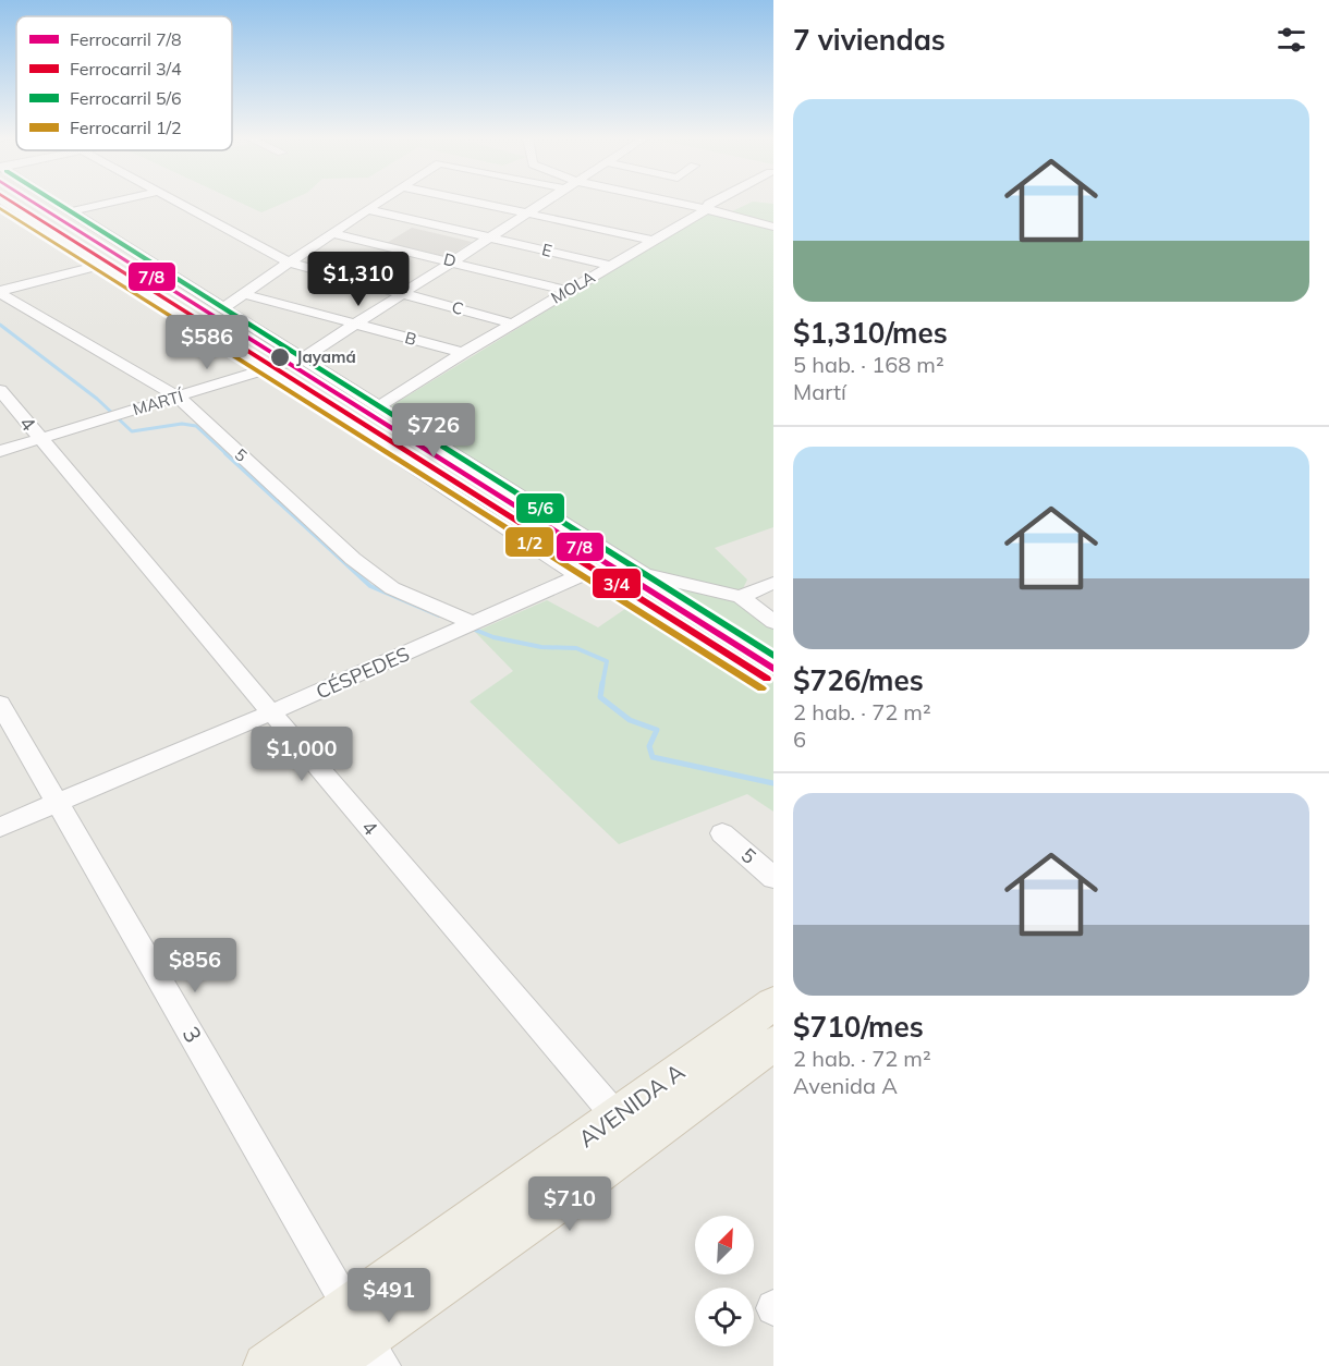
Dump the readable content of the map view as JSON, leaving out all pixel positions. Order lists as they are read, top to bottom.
{
  "streets": {
    "main road": ["AVENIDA A"],
    "street": [
      "E",
      "D",
      "MOLA",
      "C",
      "B",
      "MARTÍ",
      "4",
      "5",
      "CÉSPEDES",
      "3"
    ]
  },
  "crossings": [
    ["E", "MOLA"],
    ["E", "MARTÍ"],
    ["D", "MOLA"],
    ["D", "MARTÍ"],
    ["MOLA", "C"],
    ["MOLA", "B"],
    ["C", "MARTÍ"],
    ["B", "MARTÍ"],
    ["MARTÍ", "4"],
    ["MARTÍ", "5"],
    ["MARTÍ", "CÉSPEDES"],
    ["4", "CÉSPEDES"],
    ["4", "AVENIDA A"],
    ["5", "CÉSPEDES"],
    ["CÉSPEDES", "3"],
    ["3", "AVENIDA A"]
  ],
  "places": ["Jayamá"],
  "lines": [
    "rail line 7/8",
    "rail line 3/4",
    "rail line 5/6",
    "rail line 1/2"
  ],
  "legend": [
    "Ferrocarril 7/8",
    "Ferrocarril 3/4",
    "Ferrocarril 5/6",
    "Ferrocarril 1/2"
  ],
  "north": "top right",
  "page": {
    "heading": "7 viviendas",
    "list": [
      {
        "name": "$1,310/mes",
        "note": "5 hab. · 168 m² · Martí"
      },
      {
        "name": "$726/mes",
        "note": "2 hab. · 72 m² · 6"
      },
      {
        "name": "$710/mes",
        "note": "2 hab. · 72 m² · Avenida A"
      }
    ],
    "price": [
      "$1,310",
      "$586",
      "$726",
      "$1,000",
      "$856",
      "$710",
      "$491"
    ]
  }
}
